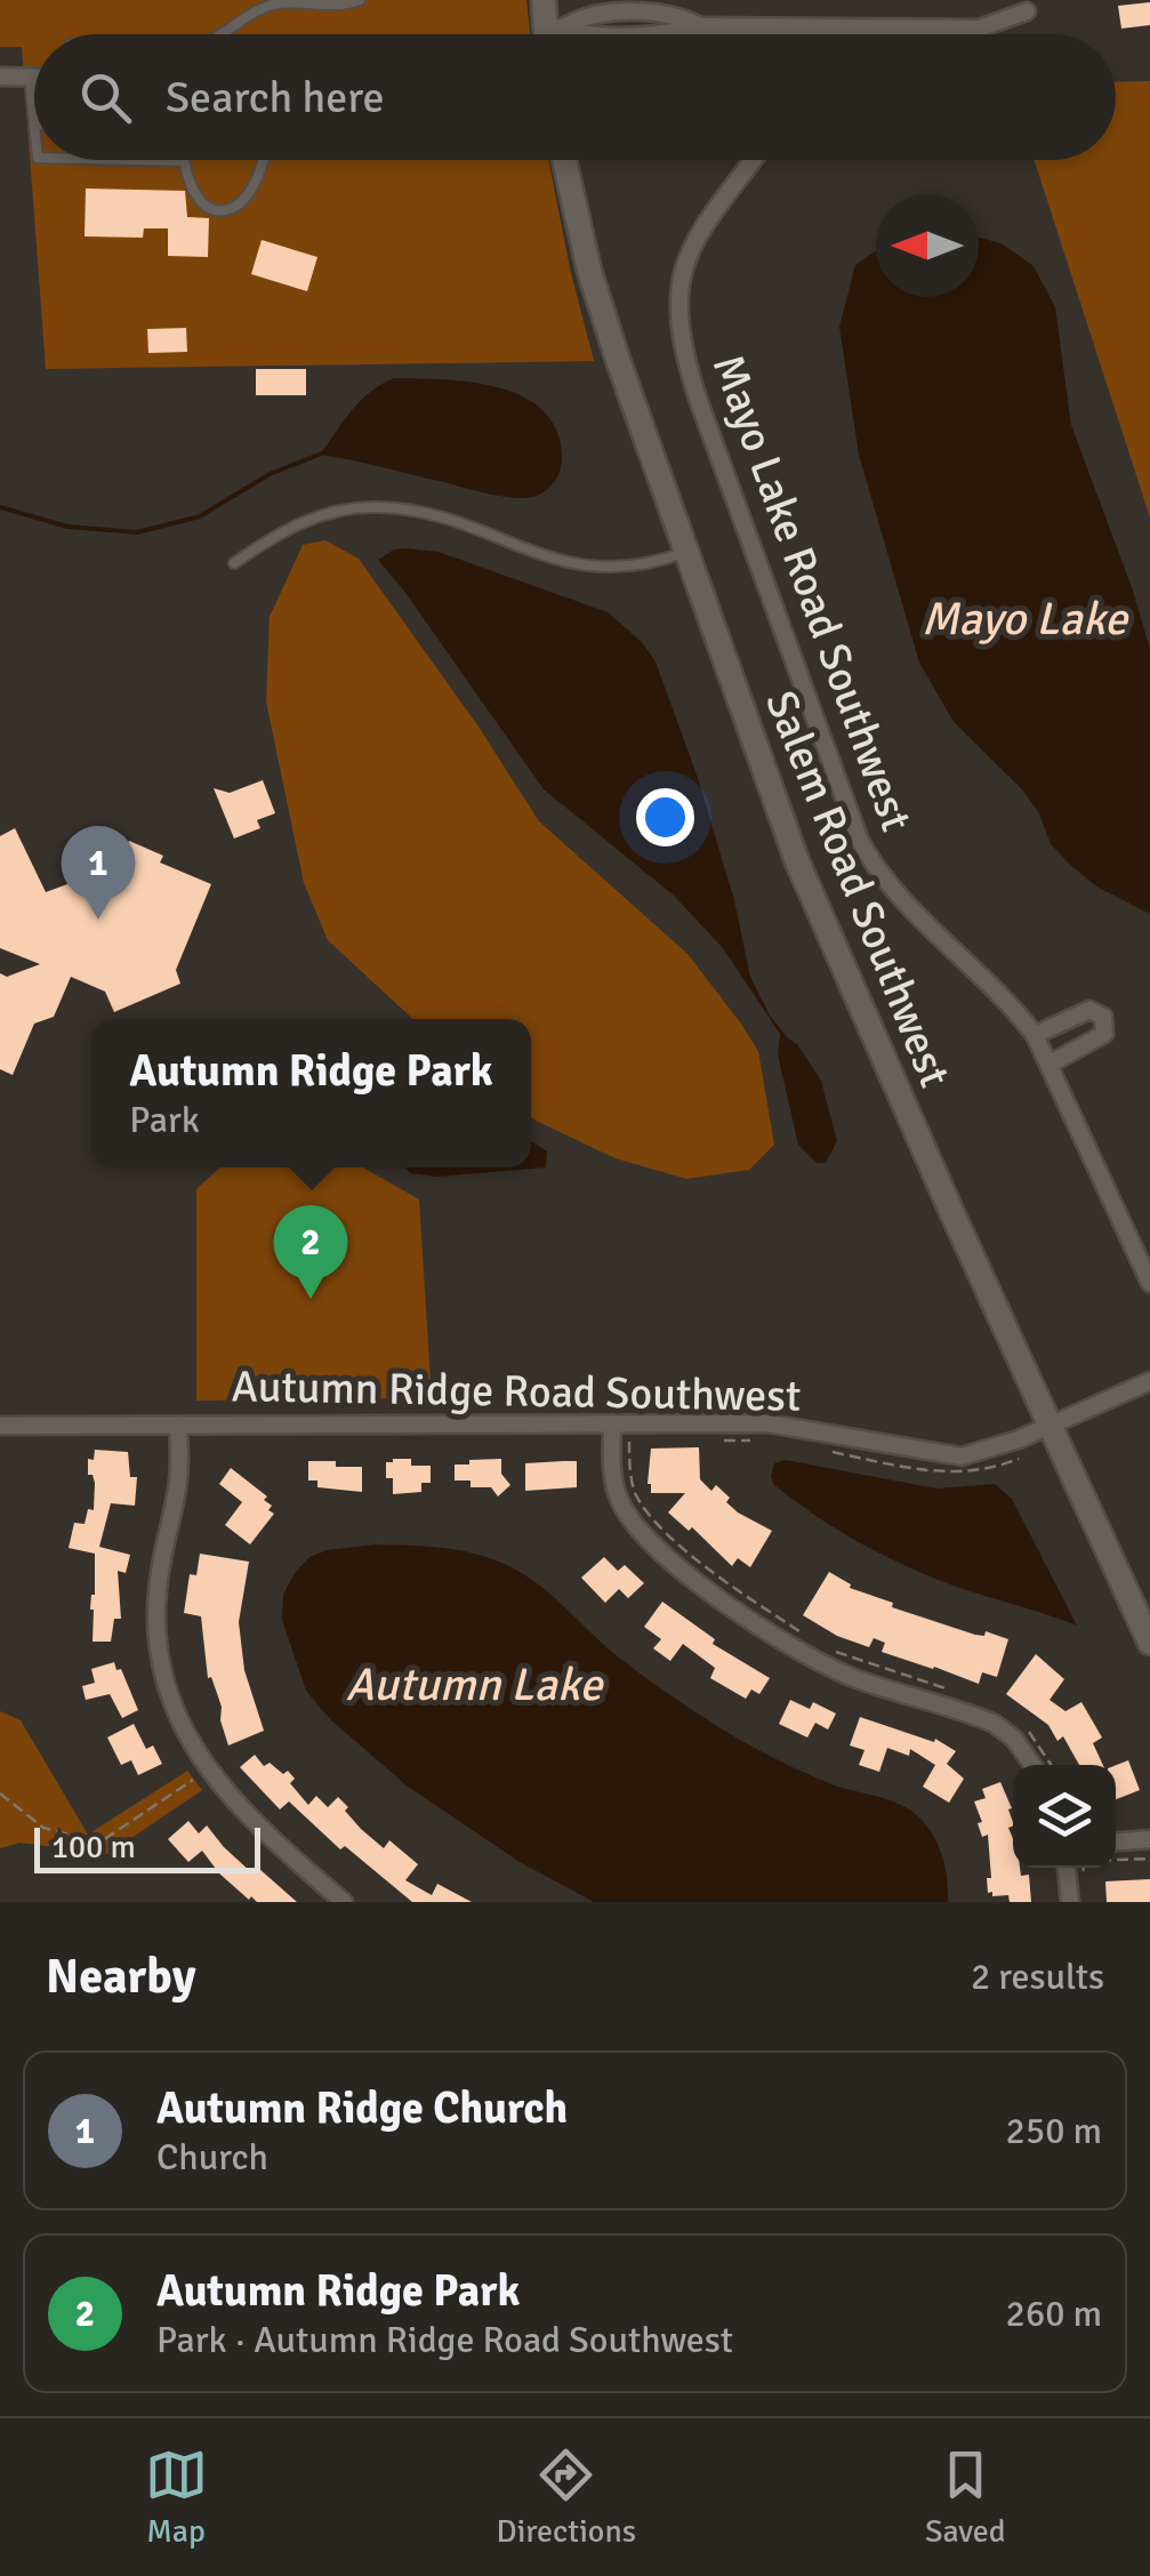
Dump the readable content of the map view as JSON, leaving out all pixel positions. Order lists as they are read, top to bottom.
{
  "streets": {
    "main road": ["Salem Road Southwest"],
    "street": ["Mayo Lake Road Southwest", "Autumn Ridge Road Southwest"]
  },
  "crossings": [
    ["Salem Road Southwest", "Autumn Ridge Road Southwest"]
  ],
  "water": ["Mayo Lake", "Autumn Lake"],
  "scale_bar": "100 m",
  "north": "left",
  "page": {
    "search": "Search here",
    "pins": ["1", "2"],
    "popup": ["Autumn Ridge Park", "Park"],
    "scale": "100 m",
    "heading": ["Nearby", "2 results"],
    "list": [
      {
        "mark": "1",
        "name": "Autumn Ridge Church",
        "note": "Church",
        "value": "250 m"
      },
      {
        "mark": "2",
        "name": "Autumn Ridge Park",
        "note": "Park · Autumn Ridge Road Southwest",
        "value": "260 m"
      }
    ],
    "nav": ["Map", "Directions", "Saved"]
  }
}
